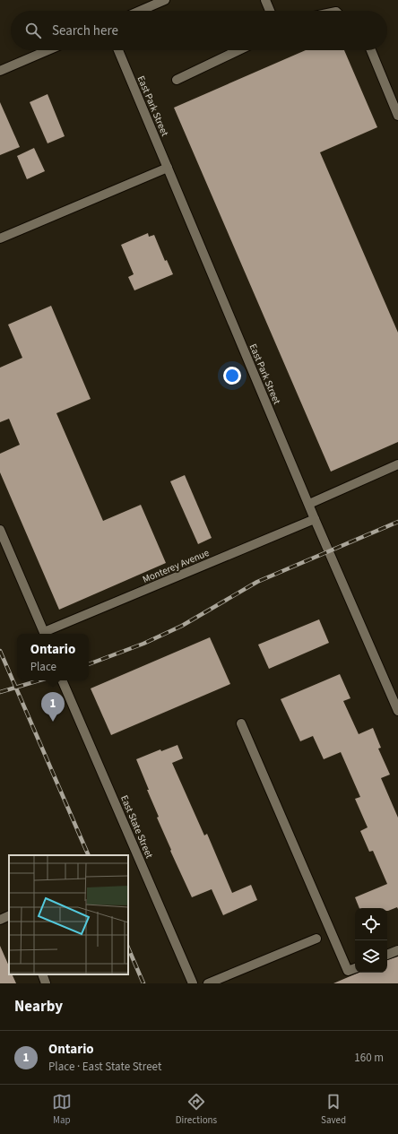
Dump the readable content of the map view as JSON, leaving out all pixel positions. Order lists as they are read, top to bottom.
{
  "streets": {
    "street": ["East Park Street", "Monterey Avenue", "East State Street"]
  },
  "crossings": [
    ["East Park Street", "Monterey Avenue"]
  ],
  "page": {
    "search": "Search here",
    "popup": ["Ontario", "Place"],
    "pins": "1",
    "heading": "Nearby",
    "list": [
      {
        "mark": "1",
        "name": "Ontario",
        "note": "Place · East State Street",
        "value": "160 m"
      }
    ],
    "nav": ["Map", "Directions", "Saved"]
  }
}
